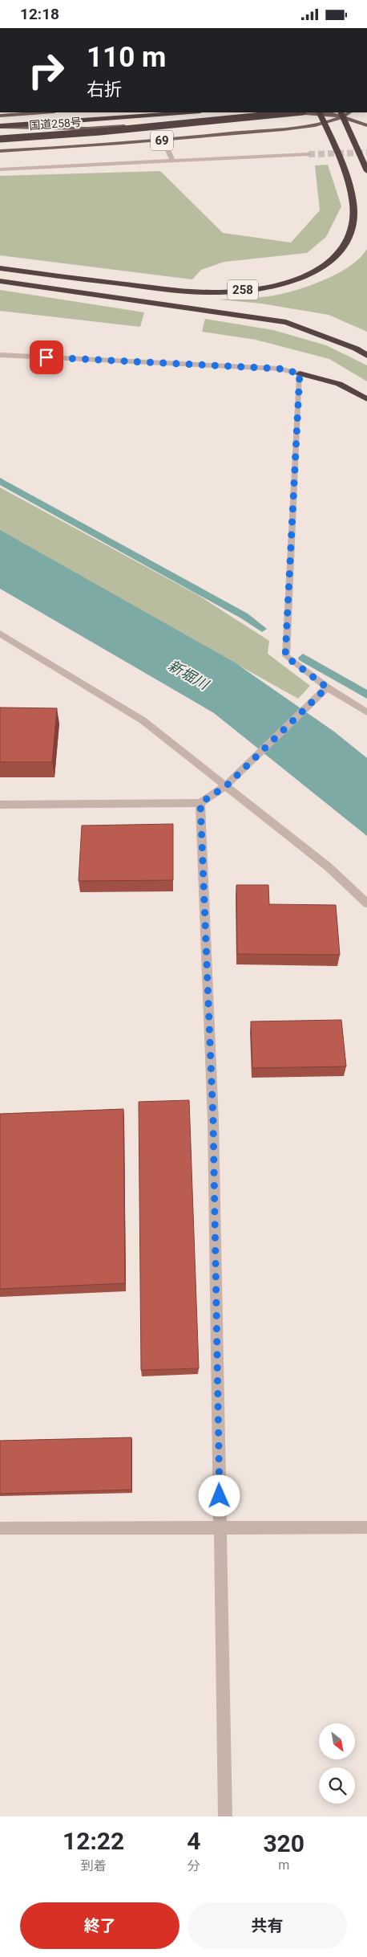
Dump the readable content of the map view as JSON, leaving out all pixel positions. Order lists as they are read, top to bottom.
{
  "streets": {
    "highway": ["国道258号", "258"],
    "main road": ["69"]
  },
  "crossings": [
    ["国道258号", "69"],
    ["69", "258"]
  ],
  "water": ["新堀川"],
  "north": "bottom right",
  "page": {
    "status": "12:18",
    "turn": ["110 m", "右折"],
    "eta": [
      "12:22",
      "到着",
      "4",
      "分",
      "320",
      "m"
    ],
    "buttons": ["終了", "共有"]
  }
}
